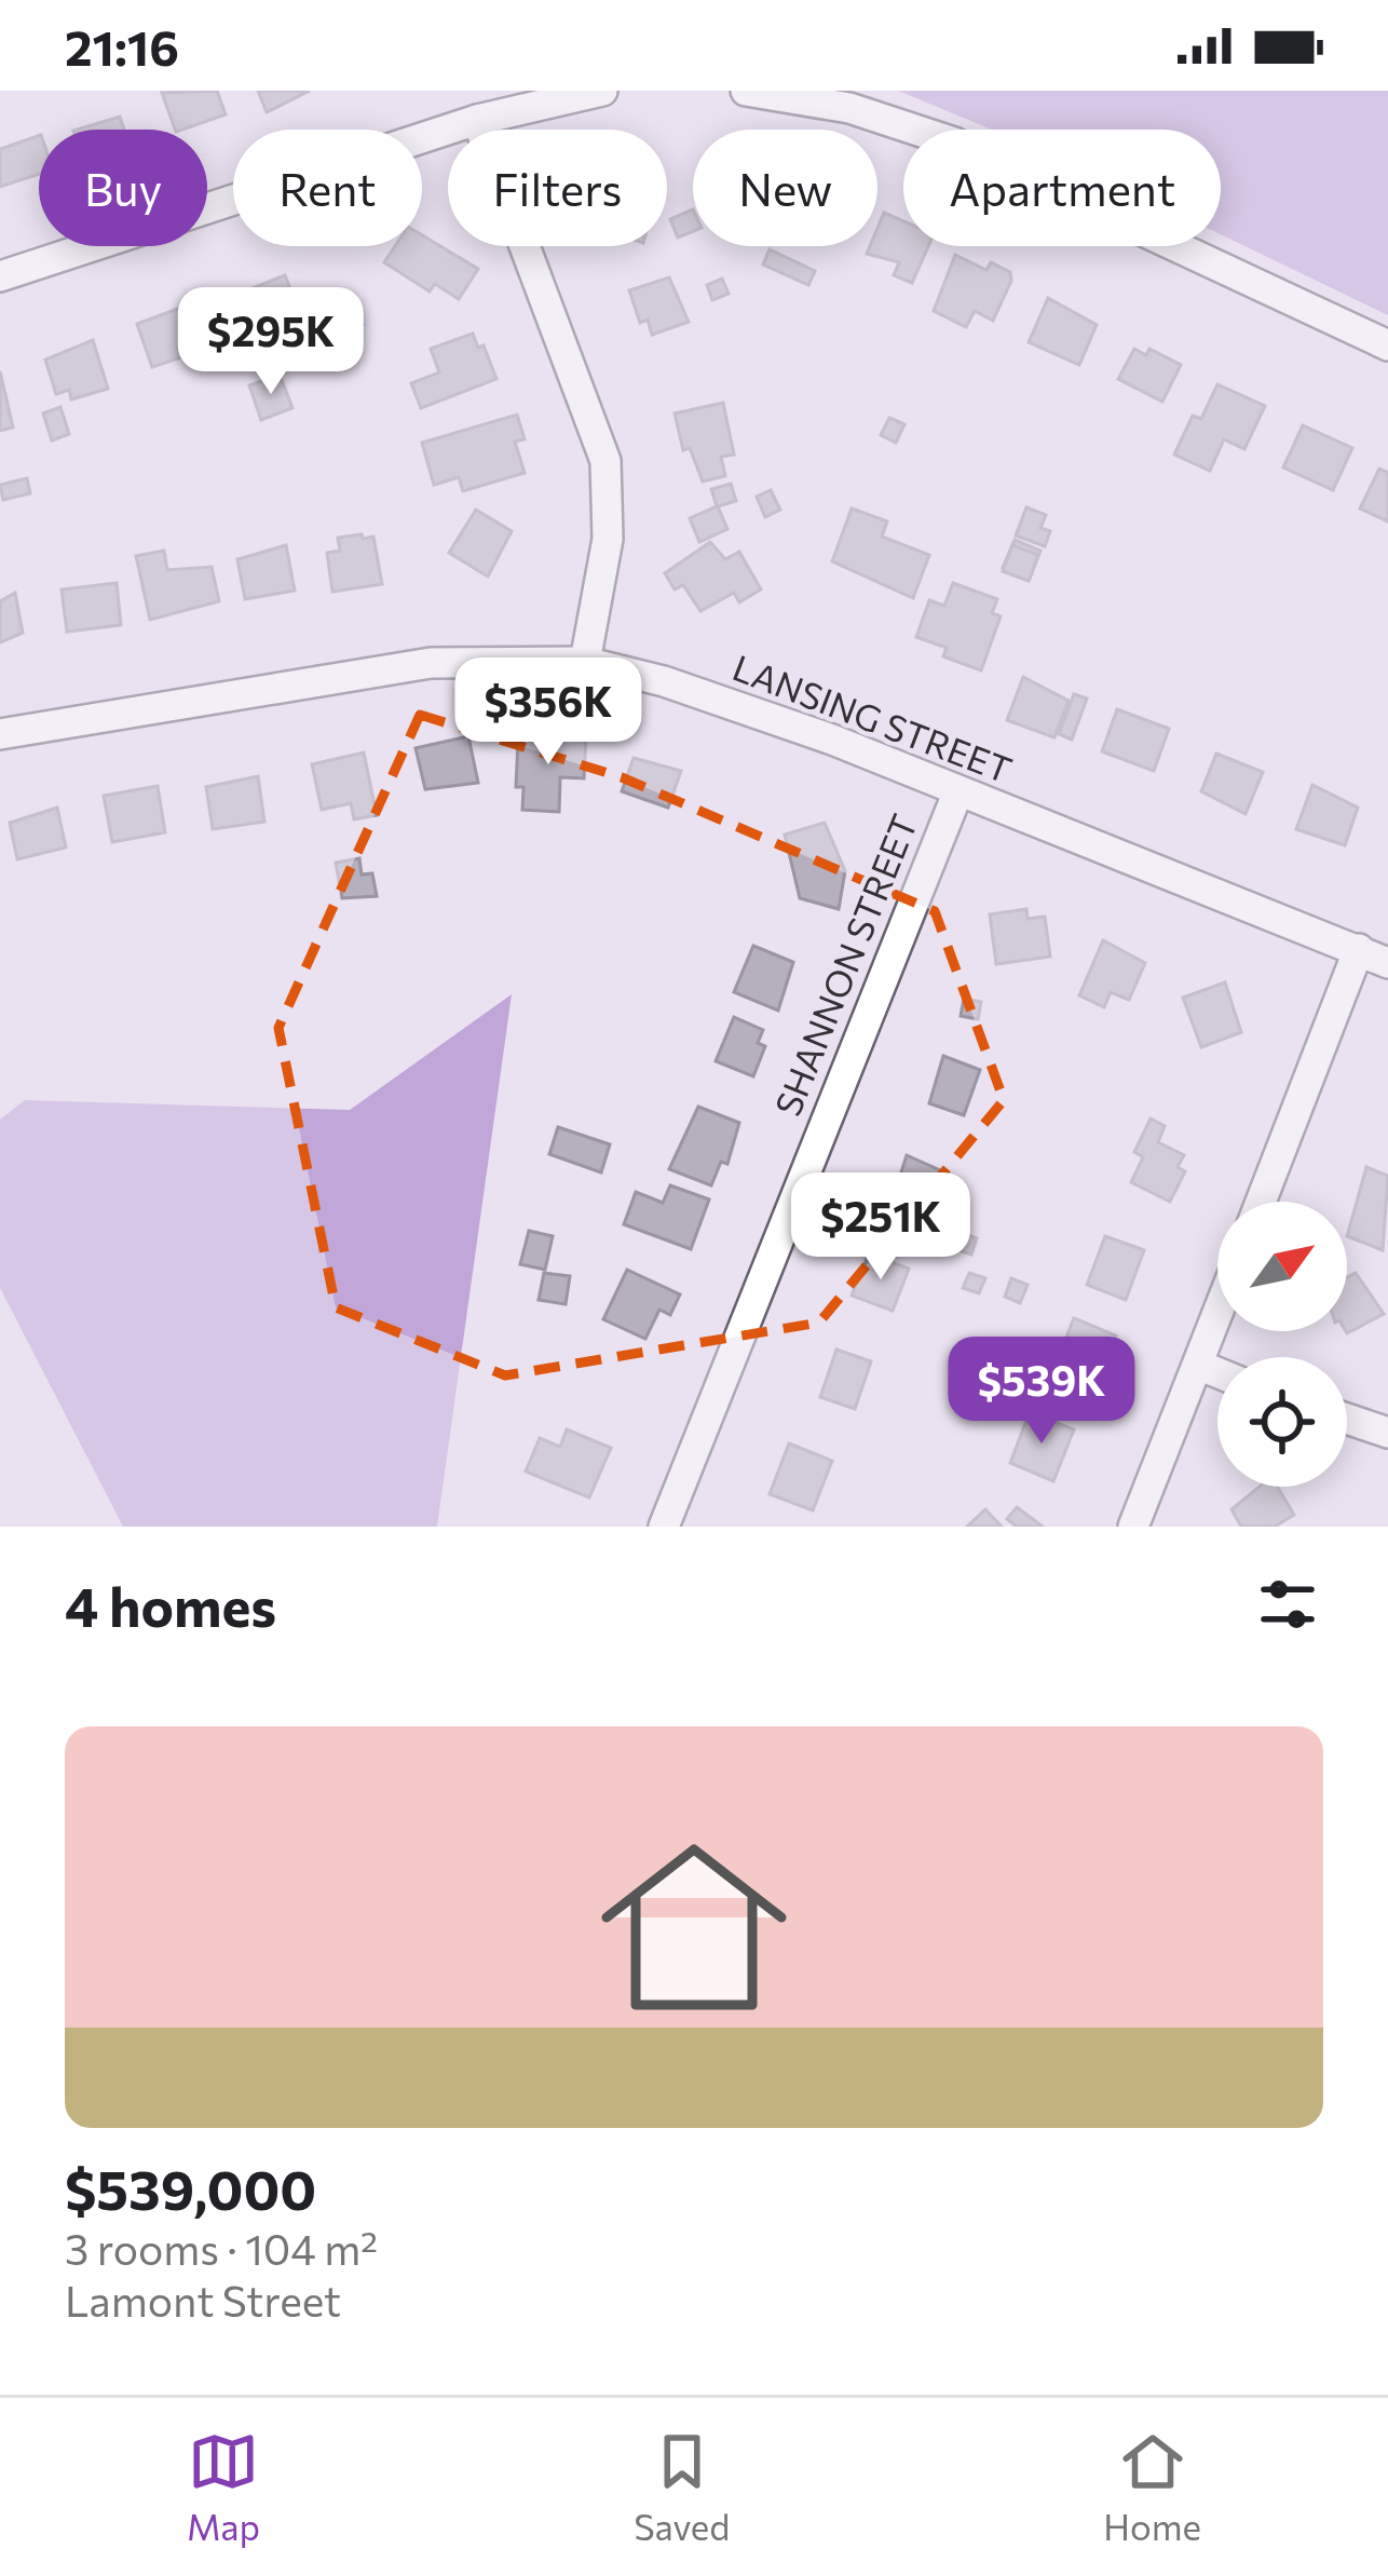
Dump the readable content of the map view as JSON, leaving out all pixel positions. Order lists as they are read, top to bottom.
{
  "streets": {
    "street": ["LANSING STREET", "SHANNON STREET"]
  },
  "crossings": [
    ["LANSING STREET", "SHANNON STREET"]
  ],
  "north": "top right",
  "page": {
    "status": "21:16",
    "chip": [
      "Buy",
      "Rent",
      "Filters",
      "New",
      "Apartment"
    ],
    "price": [
      "$295K",
      "$356K",
      "$251K",
      "$539K"
    ],
    "heading": "4 homes",
    "list": [
      {
        "name": "$539,000",
        "note": "3 rooms · 104 m² · Lamont Street"
      }
    ],
    "tabs": ["Map", "Saved", "Home"]
  }
}
